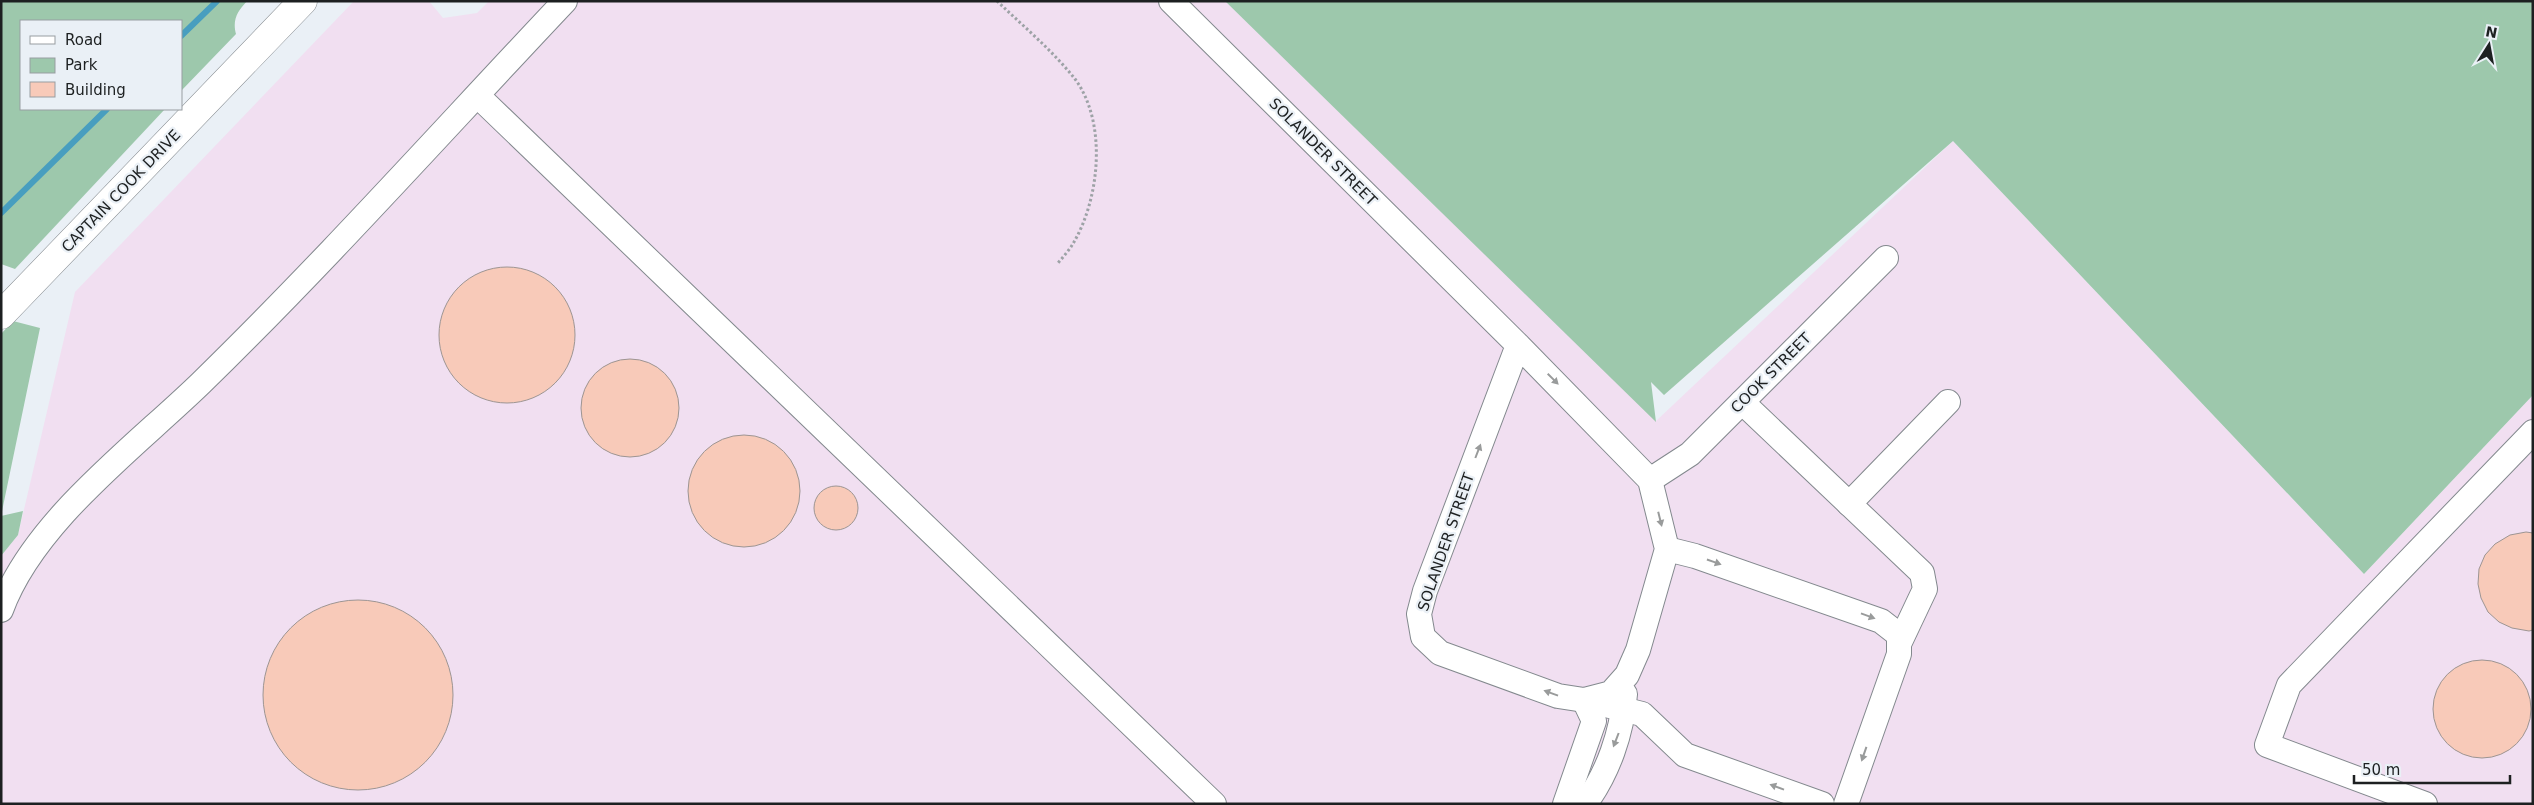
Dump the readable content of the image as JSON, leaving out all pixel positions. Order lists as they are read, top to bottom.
{
  "streets": {
    "main road": ["CAPTAIN COOK DRIVE"],
    "lane": ["SOLANDER STREET", "COOK STREET"]
  },
  "crossings": [
    ["SOLANDER STREET", "COOK STREET"]
  ],
  "legend": ["Road", "Park", "Building"],
  "scale_bar": "50 m",
  "north": "top"
}
